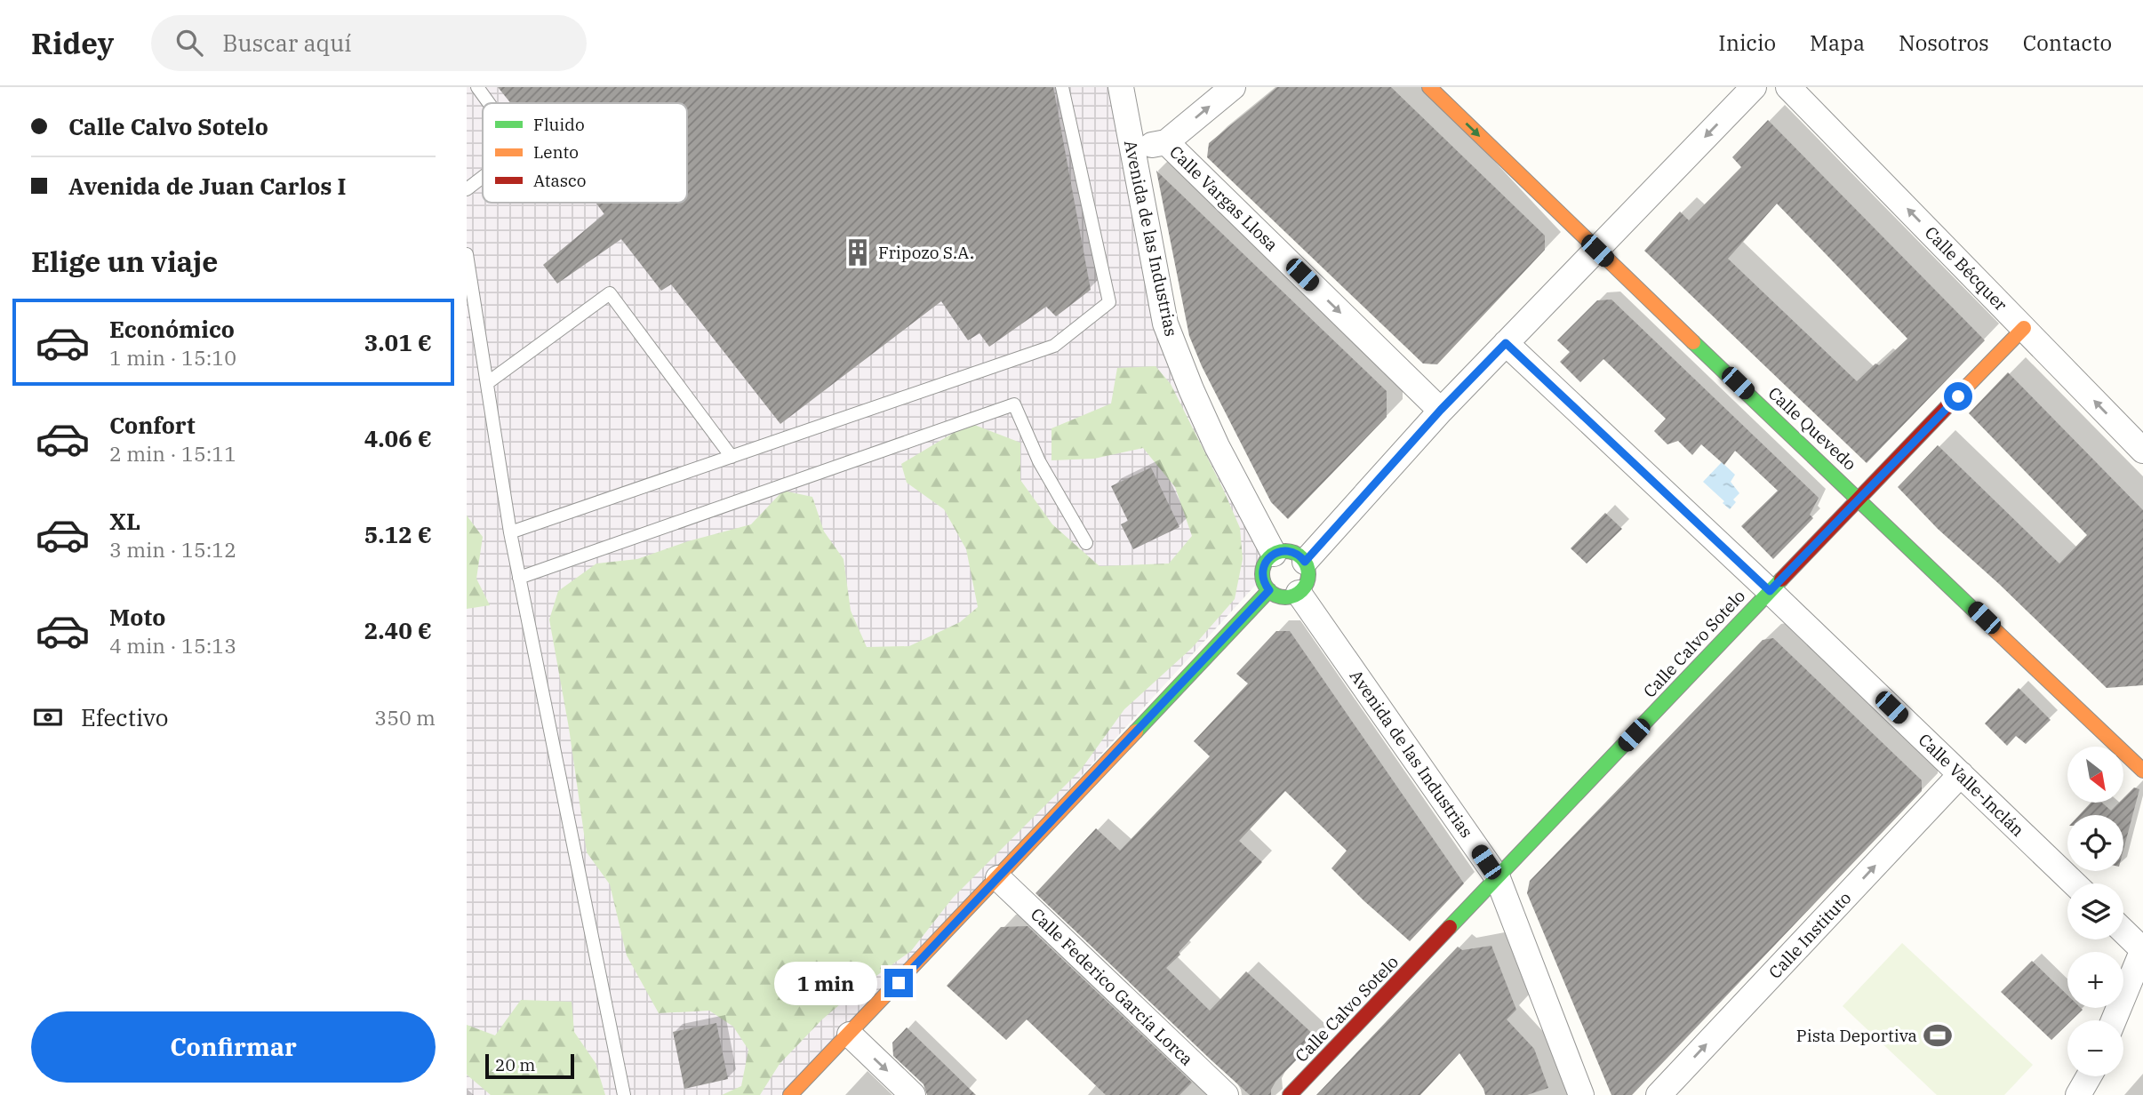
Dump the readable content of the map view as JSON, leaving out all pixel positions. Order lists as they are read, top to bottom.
{
  "streets": {
    "street": [
      "Calle Vargas Llosa",
      "Avenida de las Industrias",
      "Calle Bécquer",
      "Calle Quevedo",
      "Calle Calvo Sotelo",
      "Calle Valle-Inclán",
      "Calle Instituto",
      "Calle Federico García Lorca"
    ]
  },
  "crossings": [
    ["Avenida de las Industrias", "Calle Calvo Sotelo"],
    ["Calle Bécquer", "Calle Calvo Sotelo"],
    ["Calle Quevedo", "Calle Calvo Sotelo"],
    ["Calle Calvo Sotelo", "Calle Valle-Inclán"],
    ["Calle Valle-Inclán", "Calle Instituto"]
  ],
  "one_way": ["Calle Vargas Llosa", "Calle Bécquer", "Calle Instituto"],
  "places": {
    "building": ["Fripozo S.A."],
    "sports": ["Pista Deportiva"]
  },
  "legend": ["Fluido", "Lento", "Atasco"],
  "scale_bar": "20 m",
  "north": "bottom right",
  "page": {
    "header": "Ridey",
    "search": "Buscar aquí",
    "nav": [
      "Inicio",
      "Mapa",
      "Nosotros",
      "Contacto"
    ],
    "banner": ["Calle Calvo Sotelo", "Avenida de Juan Carlos I"],
    "heading": "Elige un viaje",
    "list": [
      {
        "name": "Económico",
        "note": "1 min · 15:10",
        "value": "3.01 €"
      },
      {
        "name": "Confort",
        "note": "2 min · 15:11",
        "value": "4.06 €"
      },
      {
        "name": "XL",
        "note": "3 min · 15:12",
        "value": "5.12 €"
      },
      {
        "name": "Moto",
        "note": "4 min · 15:13",
        "value": "2.40 €"
      }
    ],
    "pay": ["Efectivo", "350 m"],
    "map_buttons": ["+", "−"],
    "bubble": "1 min",
    "buttons": "Confirmar",
    "scale": "20 m"
  }
}
